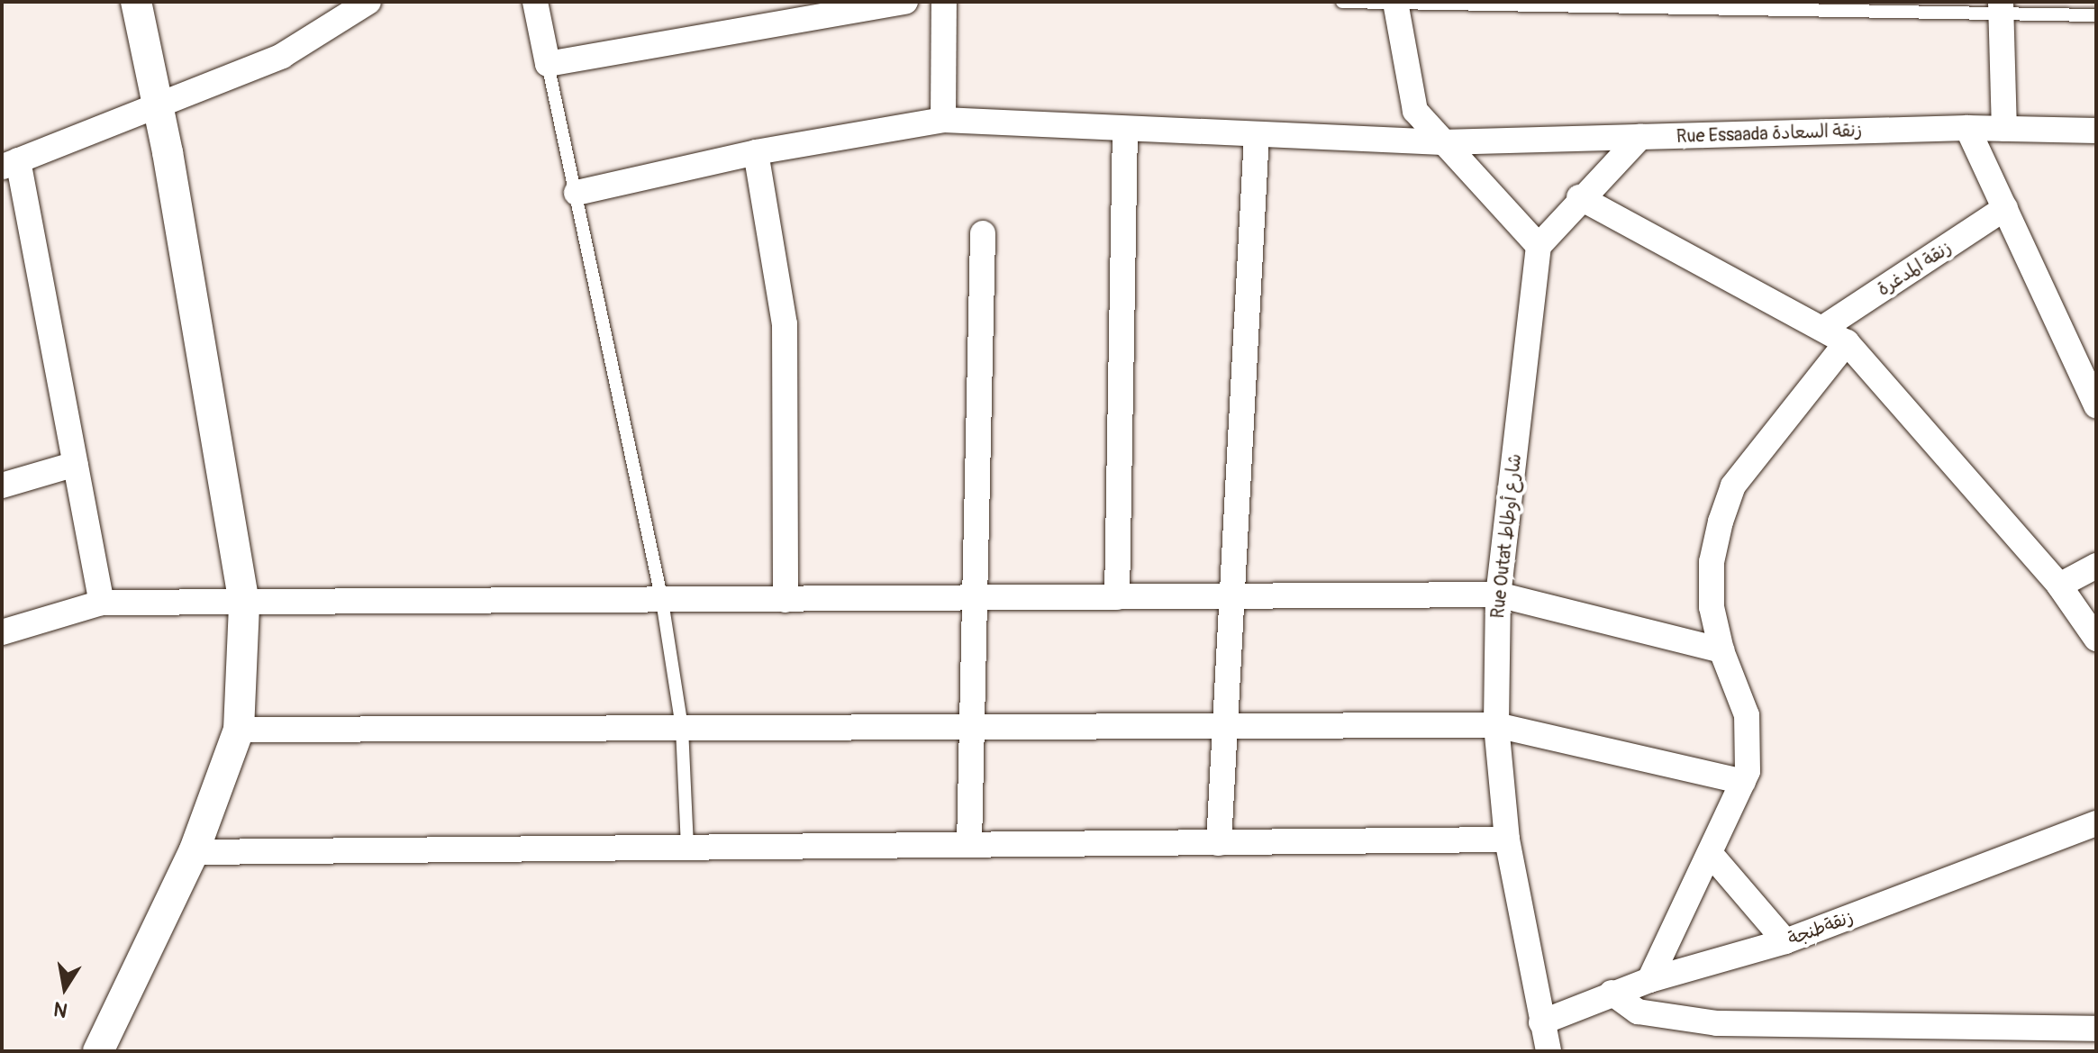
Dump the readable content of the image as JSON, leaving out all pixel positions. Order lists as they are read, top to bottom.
{
  "streets": {
    "street": [
      "Rue Essaada زنقة السعادة",
      "زنقة المدغرة",
      "Rue Outat شارع أوطاط",
      "زنقةطنجة"
    ]
  },
  "crossings": [
    ["Rue Outat شارع أوطاط", "زنقةطنجة"]
  ],
  "north": "bottom"
}
